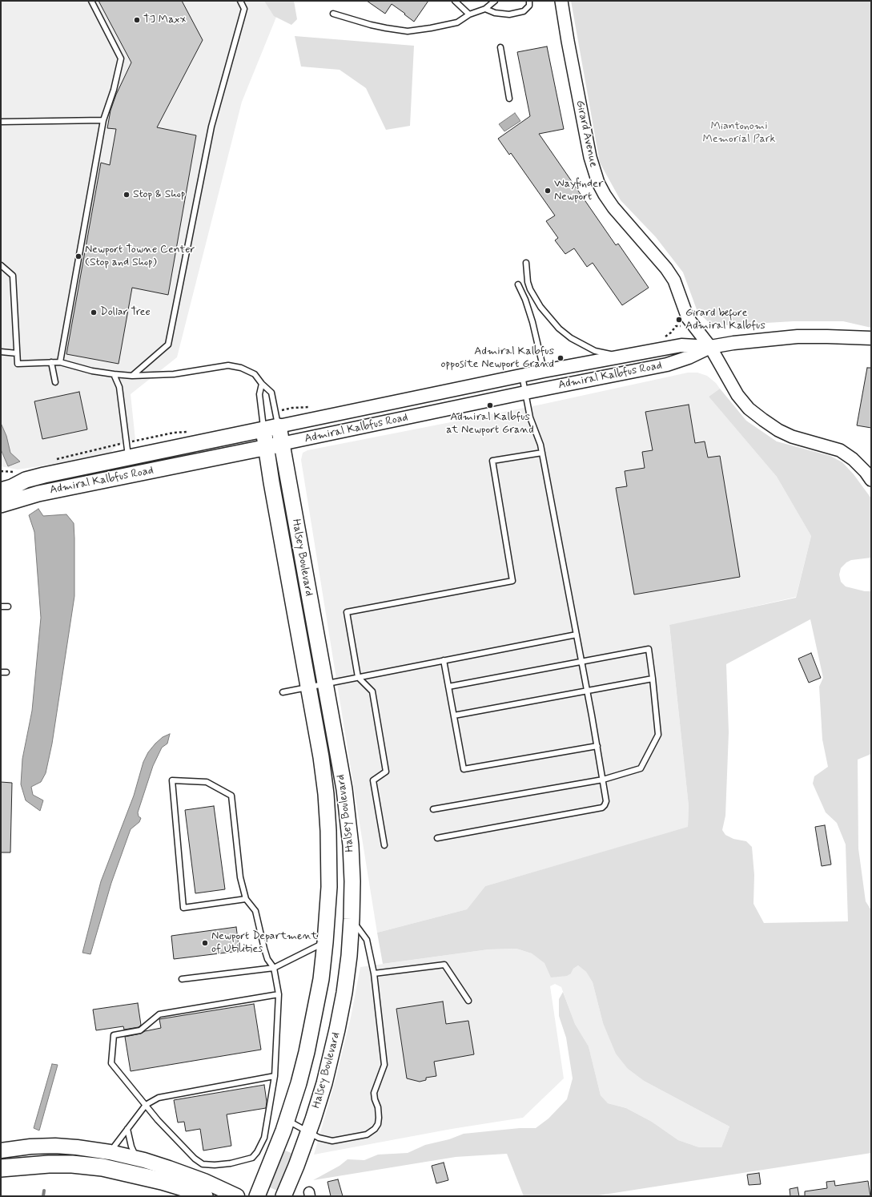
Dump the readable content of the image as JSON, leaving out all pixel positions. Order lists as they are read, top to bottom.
{
  "streets": {
    "highway": ["Admiral Kalbfus Road", "Halsey Boulevard"],
    "street": ["Girard Avenue"]
  },
  "crossings": [
    ["Girard Avenue", "Admiral Kalbfus Road"],
    ["Admiral Kalbfus Road", "Halsey Boulevard"]
  ],
  "parks": ["Miantonomi Memorial Park"],
  "places": [
    "TJ Maxx",
    "Wayfinder Newport",
    "Stop & Shop",
    "Newport Towne Center (Stop and Shop)",
    "Dollar Tree",
    "Girard before Admiral Kalbfus",
    "Admiral Kalbfus opposite Newport Grand",
    "Admiral Kalbfus at Newport Grand",
    "Newport Department of Utilities"
  ]
}
